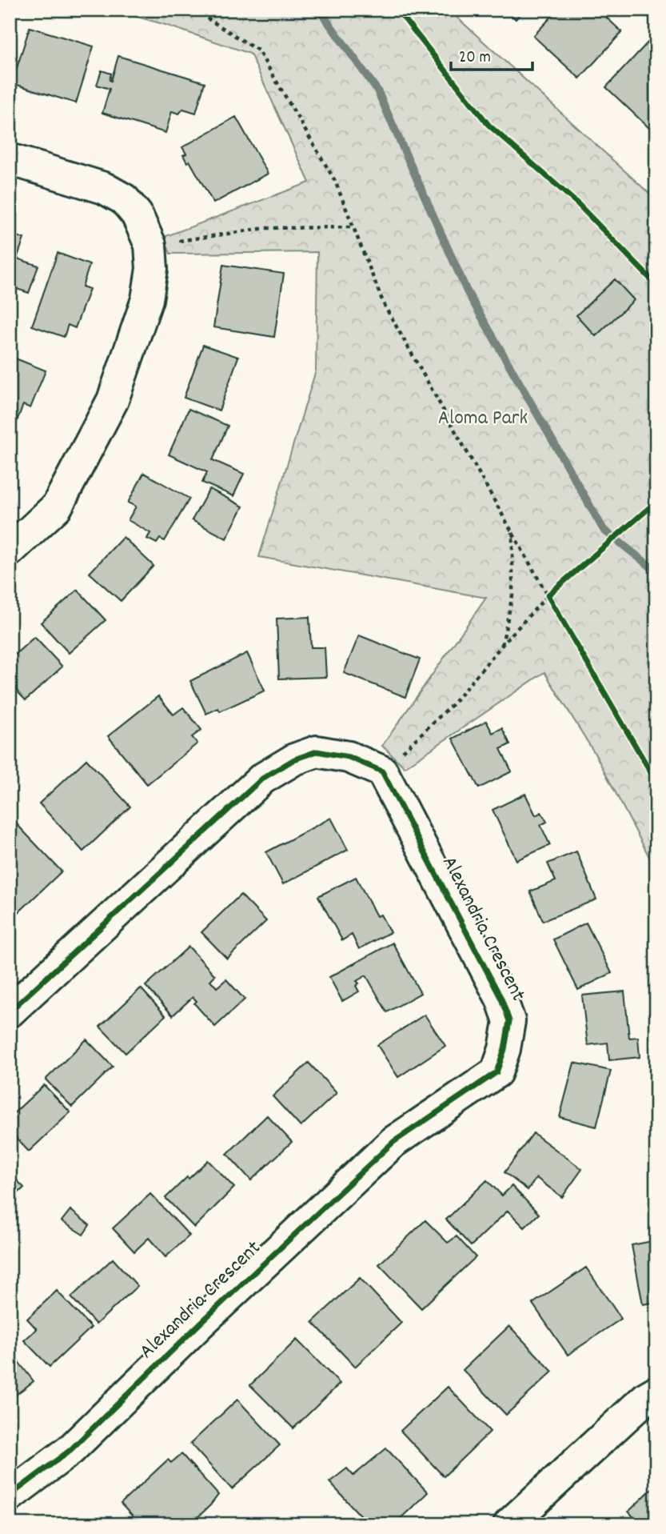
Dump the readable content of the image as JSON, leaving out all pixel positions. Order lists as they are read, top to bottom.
{
  "streets": {
    "street": ["Alexandria Crescent"]
  },
  "parks": ["Aloma Park"],
  "scale_bar": "20 m"
}
